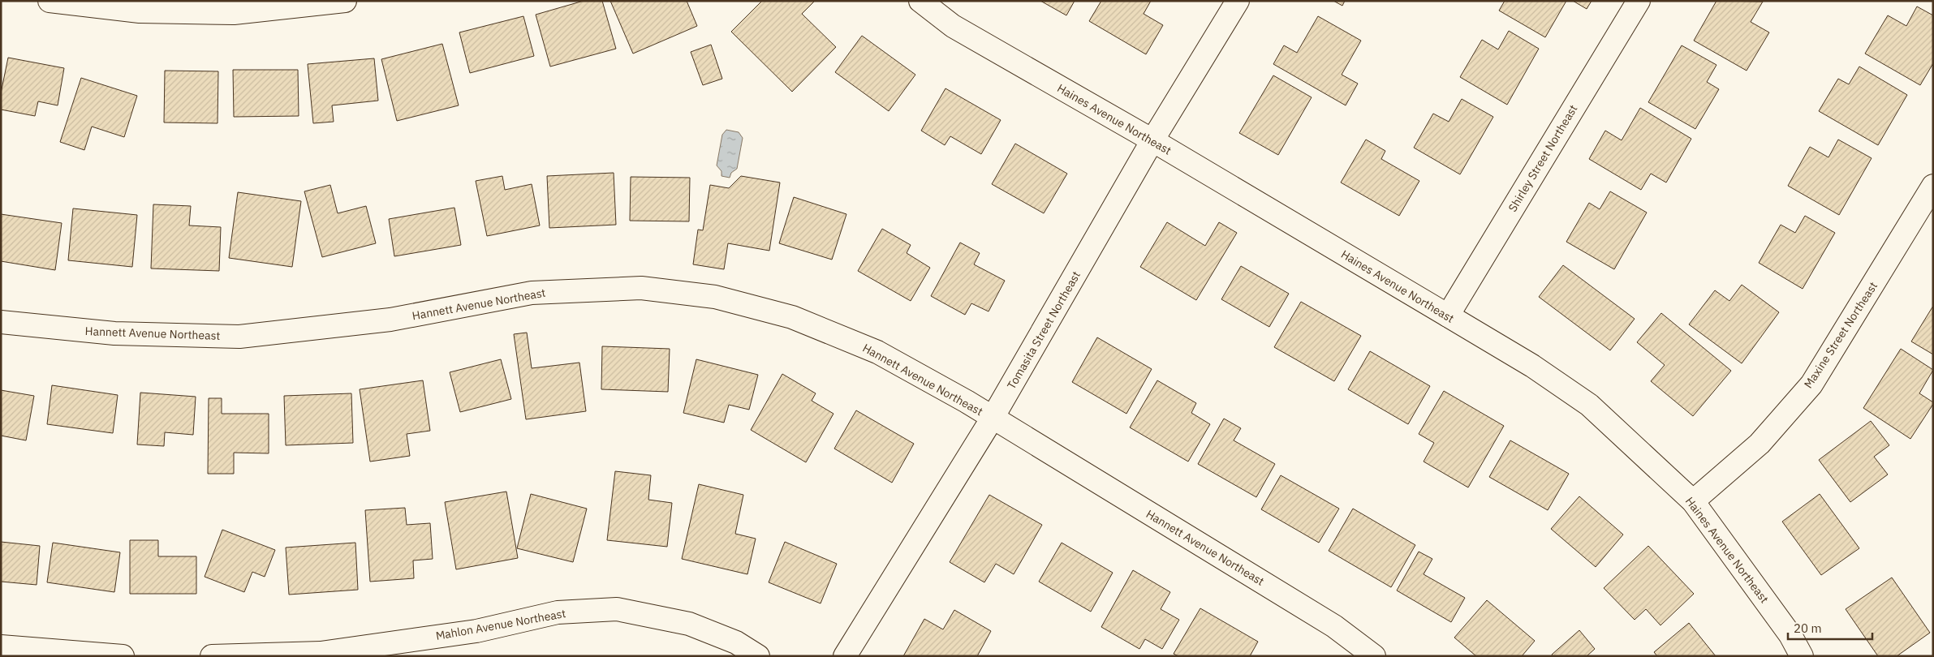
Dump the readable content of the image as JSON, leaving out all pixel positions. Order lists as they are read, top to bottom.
{
  "streets": {
    "street": [
      "Haines Avenue Northeast",
      "Shirley Street Northeast",
      "Hannett Avenue Northeast",
      "Tomasita Street Northeast",
      "Maxine Street Northeast",
      "Mahlon Avenue Northeast"
    ]
  },
  "crossings": [
    ["Haines Avenue Northeast", "Shirley Street Northeast"],
    ["Haines Avenue Northeast", "Tomasita Street Northeast"],
    ["Haines Avenue Northeast", "Maxine Street Northeast"],
    ["Hannett Avenue Northeast", "Tomasita Street Northeast"]
  ],
  "scale_bar": "20 m"
}
